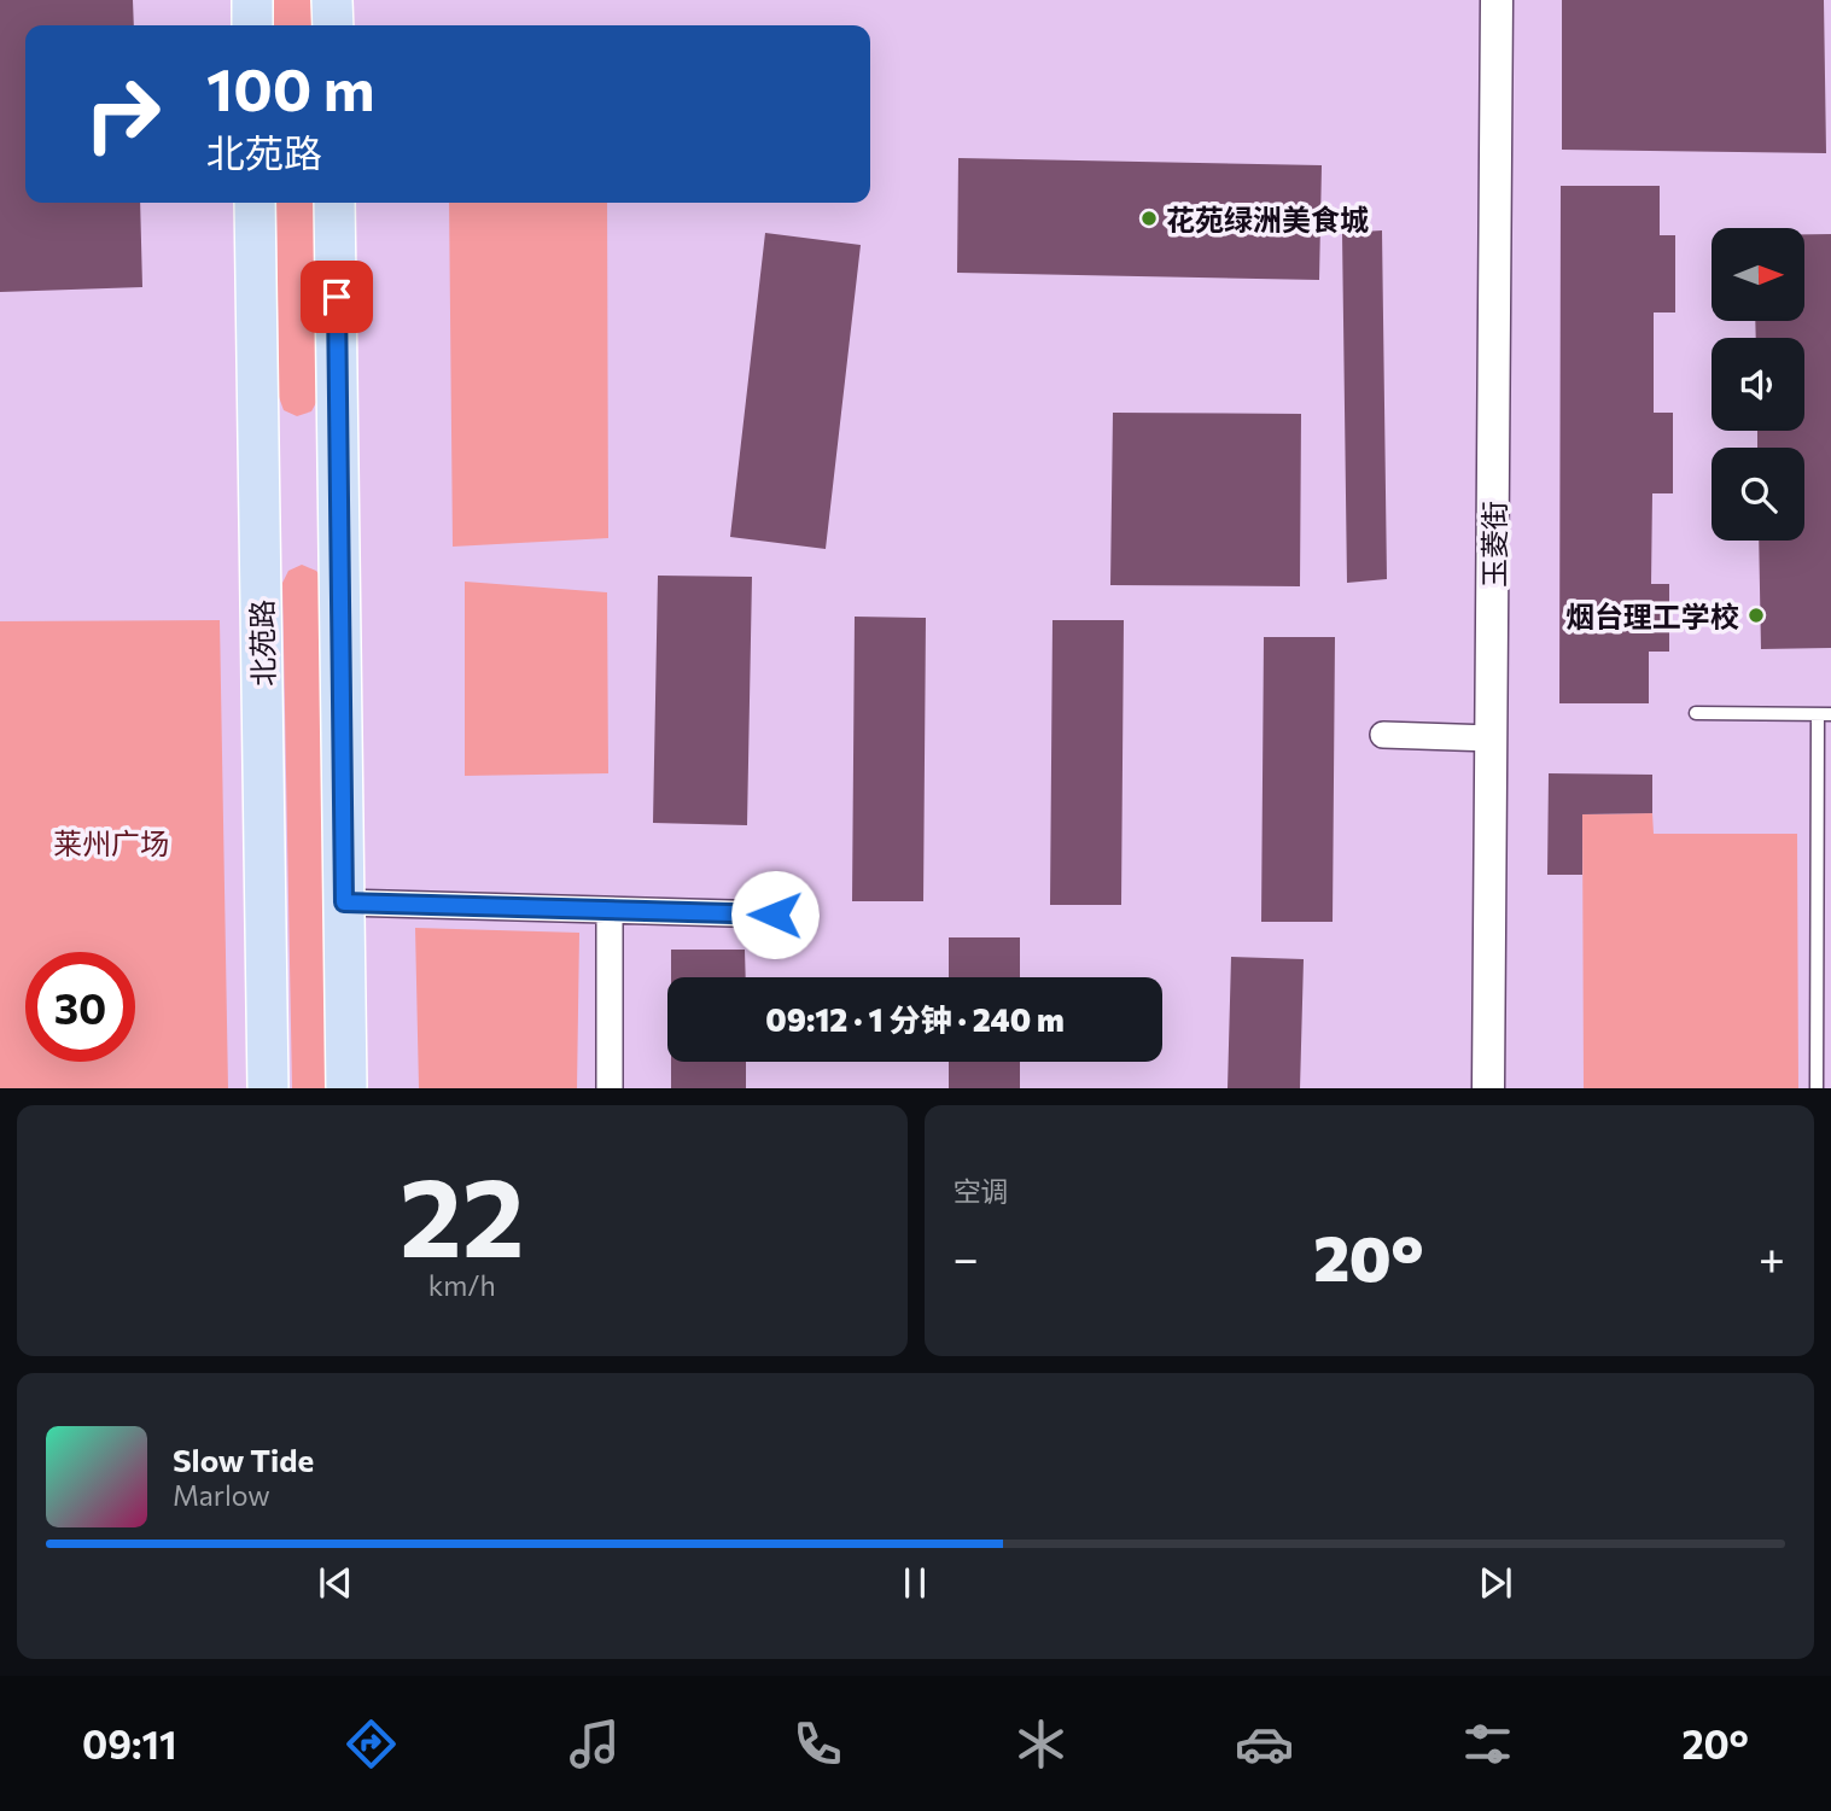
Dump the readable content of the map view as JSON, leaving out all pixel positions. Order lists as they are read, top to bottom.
{
  "streets": {
    "main road": ["北苑路"],
    "street": ["玉菱街"]
  },
  "parks": ["莱州广场"],
  "places": ["花苑绿洲美食城", "烟台理工学校"],
  "north": "right",
  "page": {
    "turn": ["100 m", "北苑路"],
    "limit": "30",
    "trip": "09:12 · 1 分钟 · 240 m",
    "tile": [
      ["22", "km/h"],
      "空调"
    ],
    "heat": ["−", "20°", "+"],
    "song": ["Slow Tide", "Marlow"],
    "tabs": ["09:11", "20°"]
  }
}
